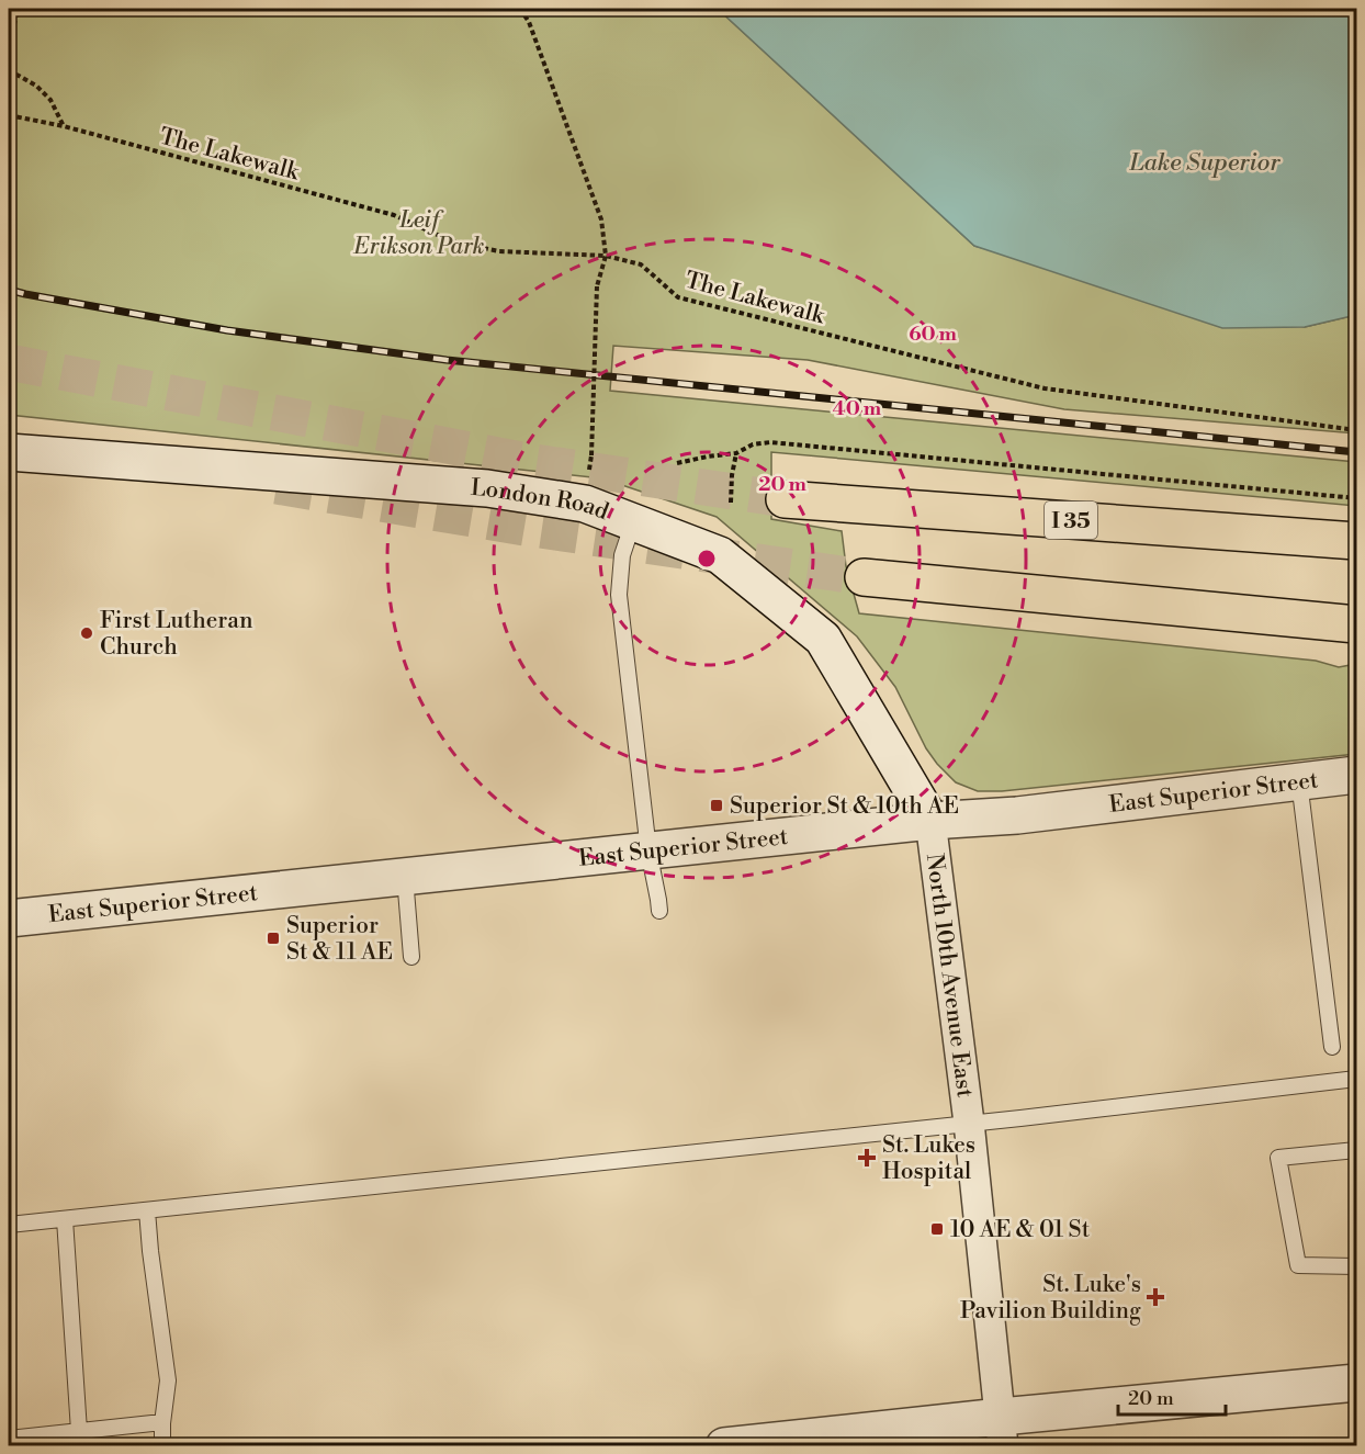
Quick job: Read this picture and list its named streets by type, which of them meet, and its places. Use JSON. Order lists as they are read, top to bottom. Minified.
{"streets":{"highway":["I 35"],"street":["London Road","East Superior Street","North 10th Avenue East"],"path":["The Lakewalk"]},"crossings":[["London Road","East Superior Street"],["London Road","North 10th Avenue East"],["East Superior Street","North 10th Avenue East"]],"water":["Lake Superior"],"parks":["Leif Erikson Park"],"places":{"other":["First Lutheran Church"],"transit":["Superior St & 10th AE","Superior St & 11 AE","10 AE & 01 St"],"health":["St. Lukes Hospital","St. Luke's Pavilion Building"]},"scale_bar":"20 m","rings":["60 m","40 m","20 m"]}
